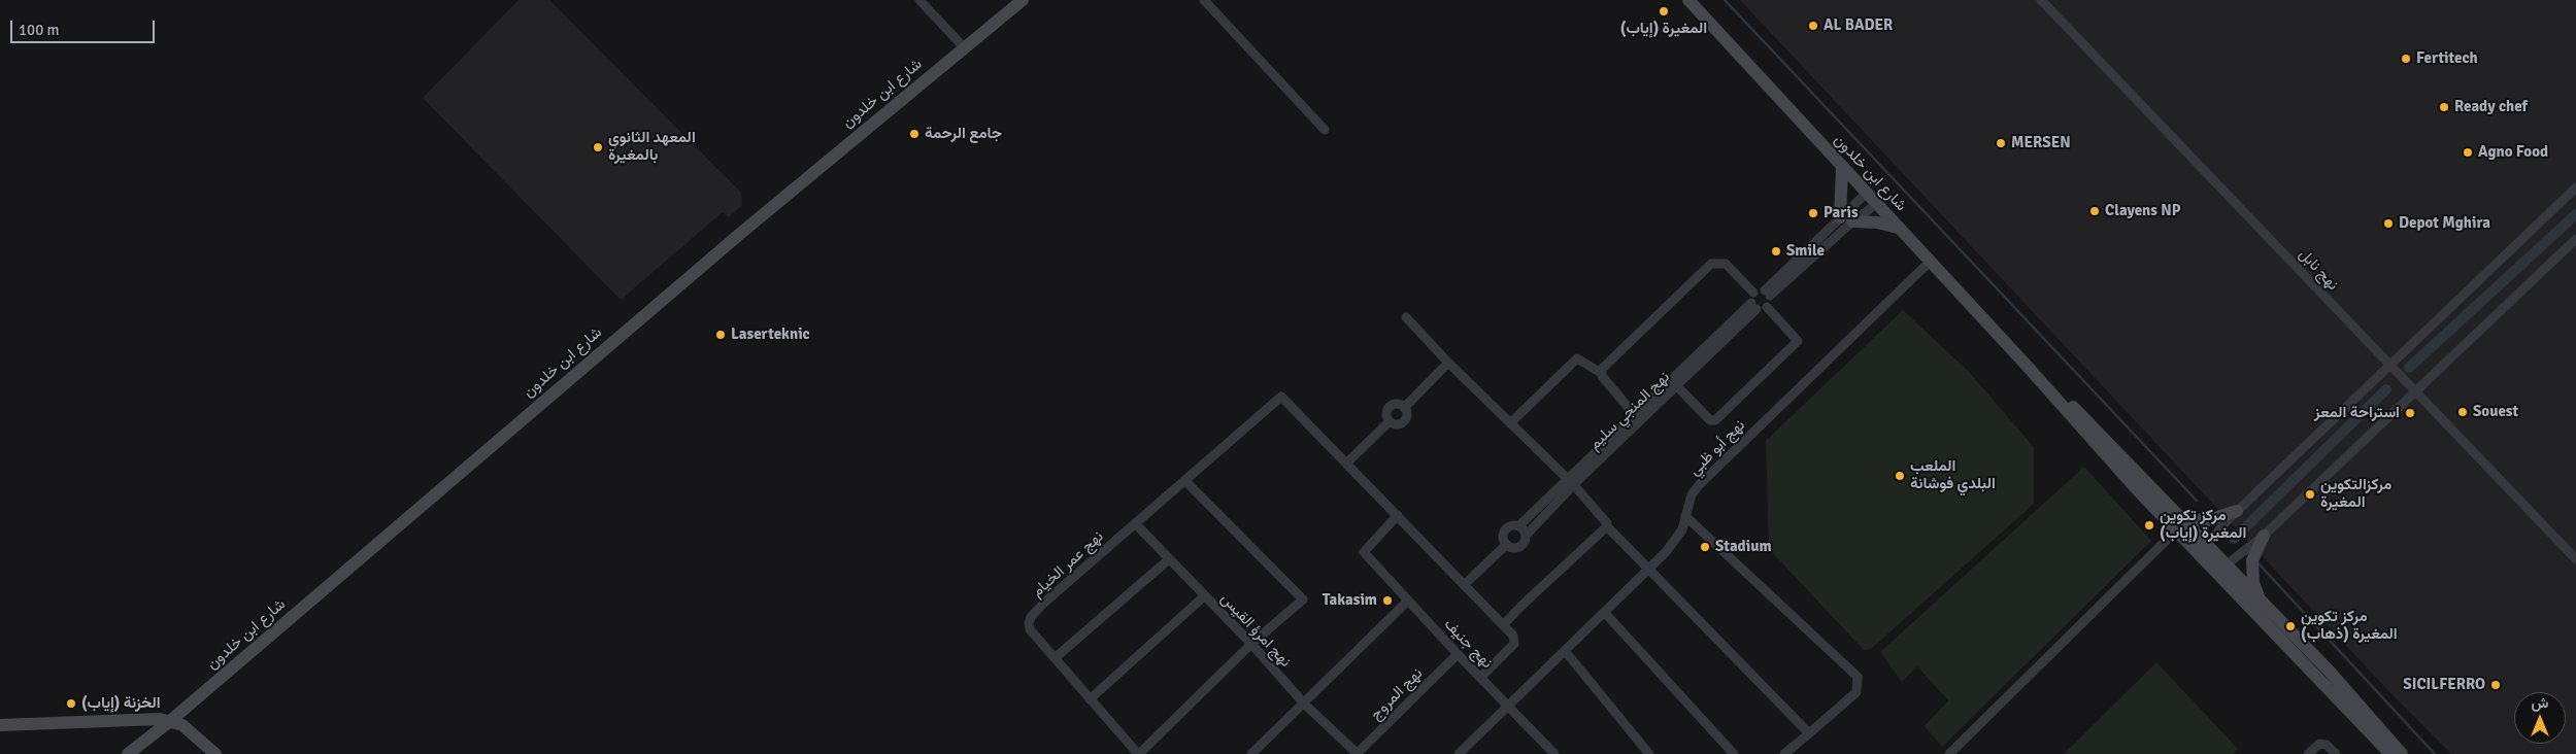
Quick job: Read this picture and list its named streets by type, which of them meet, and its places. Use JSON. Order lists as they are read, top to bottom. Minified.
{"streets":{"street":["شارع ابن خلدون","نهج نابل","نهج المنجي سليم","نهج أبو ظبي","نهج عمر الخيام","نهج امرؤ القيس","نهج جنيف","نهج المروج"]},"crossings":[["شارع ابن خلدون","نهج أبو ظبي"],["نهج أبو ظبي","نهج جنيف"],["نهج عمر الخيام","نهج امرؤ القيس"],["نهج امرؤ القيس","نهج المروج"],["نهج جنيف","نهج المروج"]],"places":["المغيرة (إياب)","AL BADER","Fertitech","Ready chef","جامع الرحمة","MERSEN","المعهد الثانوي بالمغيرة","Agno Food","Clayens NP","Paris","Depot Mghira","Smile","Laserteknic","Souest","استراحة المعز","الملعب البلدي فوشانة","مركزالتكوين المغيرة","مركز تكوين المغيرة (إياب)","Stadium","Takasim","مركز تكوين المغيرة (ذهاب)","SICILFERRO","الخزنة (إياب)"],"scale_bar":"100 m","north":"top"}
